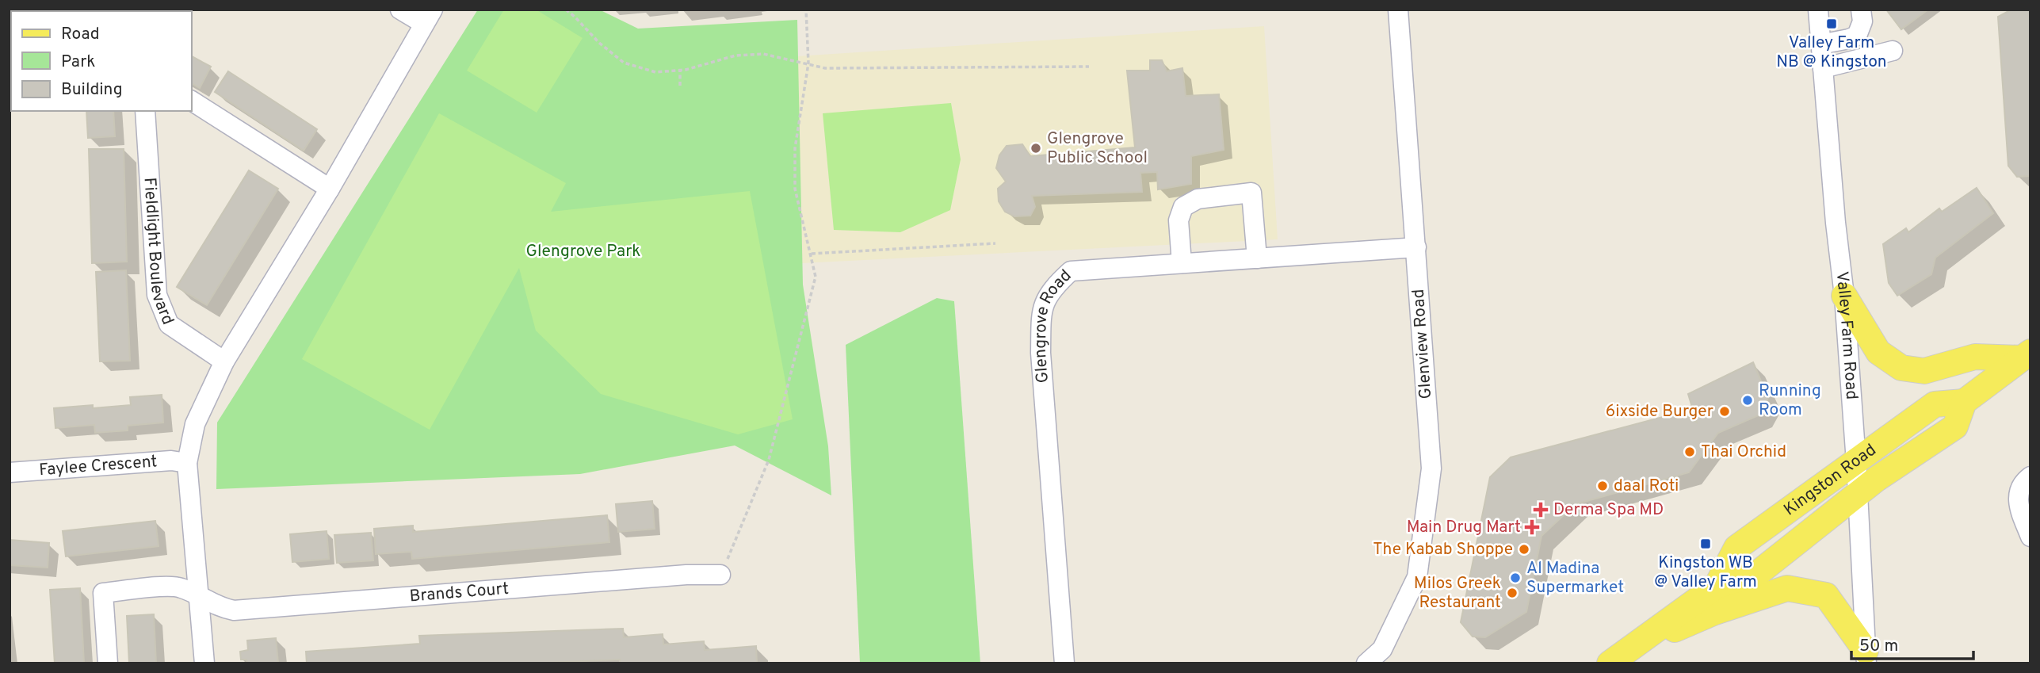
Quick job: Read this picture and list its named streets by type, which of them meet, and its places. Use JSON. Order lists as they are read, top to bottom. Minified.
{"streets":{"main road":["Kingston Road"],"street":["Fieldlight Boulevard","Glengrove Road","Valley Farm Road","Glenview Road","Faylee Crescent","Brands Court"]},"crossings":[["Glengrove Road","Glenview Road"],["Valley Farm Road","Kingston Road"]],"parks":["Glengrove Park"],"places":{"transit":["Valley Farm NB @ Kingston","Kingston WB @ Valley Farm"],"other":["Glengrove Public School","Running Room","6ixside Burger","Thai Orchid","daal Roti","The Kabab Shoppe","Al Madina Supermarket","Milos Greek Restaurant"],"health":["Derma Spa MD","Main Drug Mart"]},"legend":["Road","Park","Building"],"scale_bar":"50 m"}
